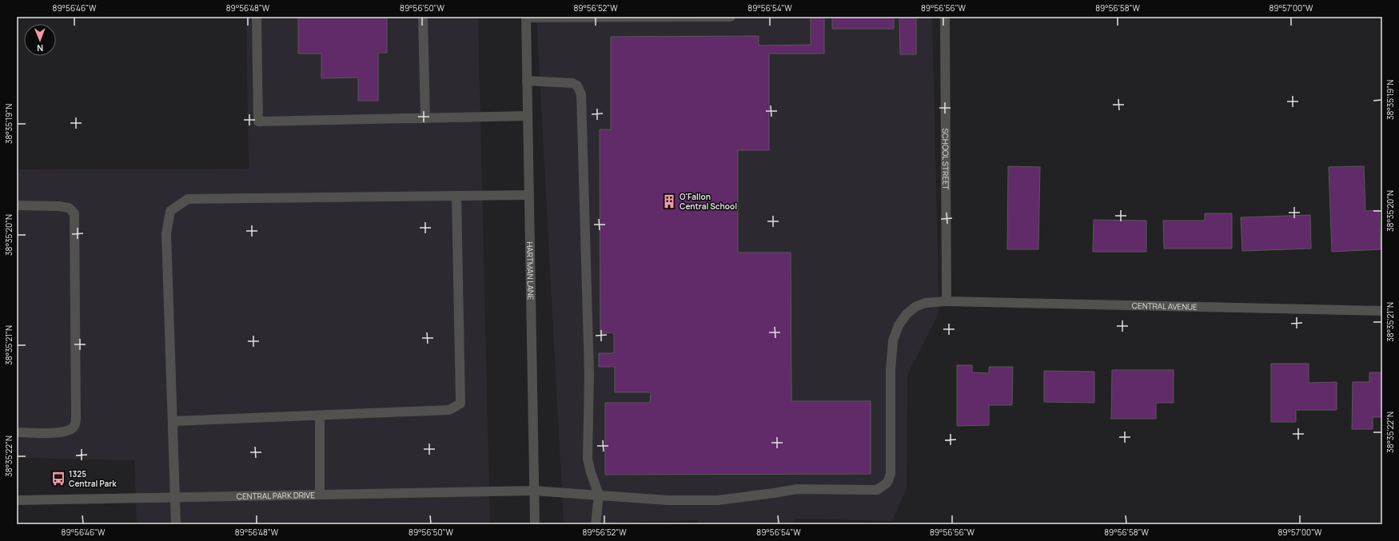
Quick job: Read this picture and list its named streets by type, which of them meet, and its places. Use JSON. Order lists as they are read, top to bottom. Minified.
{"streets":{"street":["SCHOOL STREET","HARTMAN LANE","CENTRAL AVENUE","CENTRAL PARK DRIVE"]},"crossings":[["SCHOOL STREET","CENTRAL AVENUE"],["HARTMAN LANE","CENTRAL PARK DRIVE"],["CENTRAL AVENUE","CENTRAL PARK DRIVE"]],"places":{"building":["O'Fallon Central School"],"bus stop":["1325 Central Park"]},"north":"bottom","coordinates":["89°56'46\"W","89°56'48\"W","89°56'50\"W","89°56'52\"W","89°56'54\"W","89°56'56\"W","89°56'58\"W","89°57'00\"W","38°35'19\"N","38°35'20\"N","38°35'21\"N","38°35'22\"N"]}
